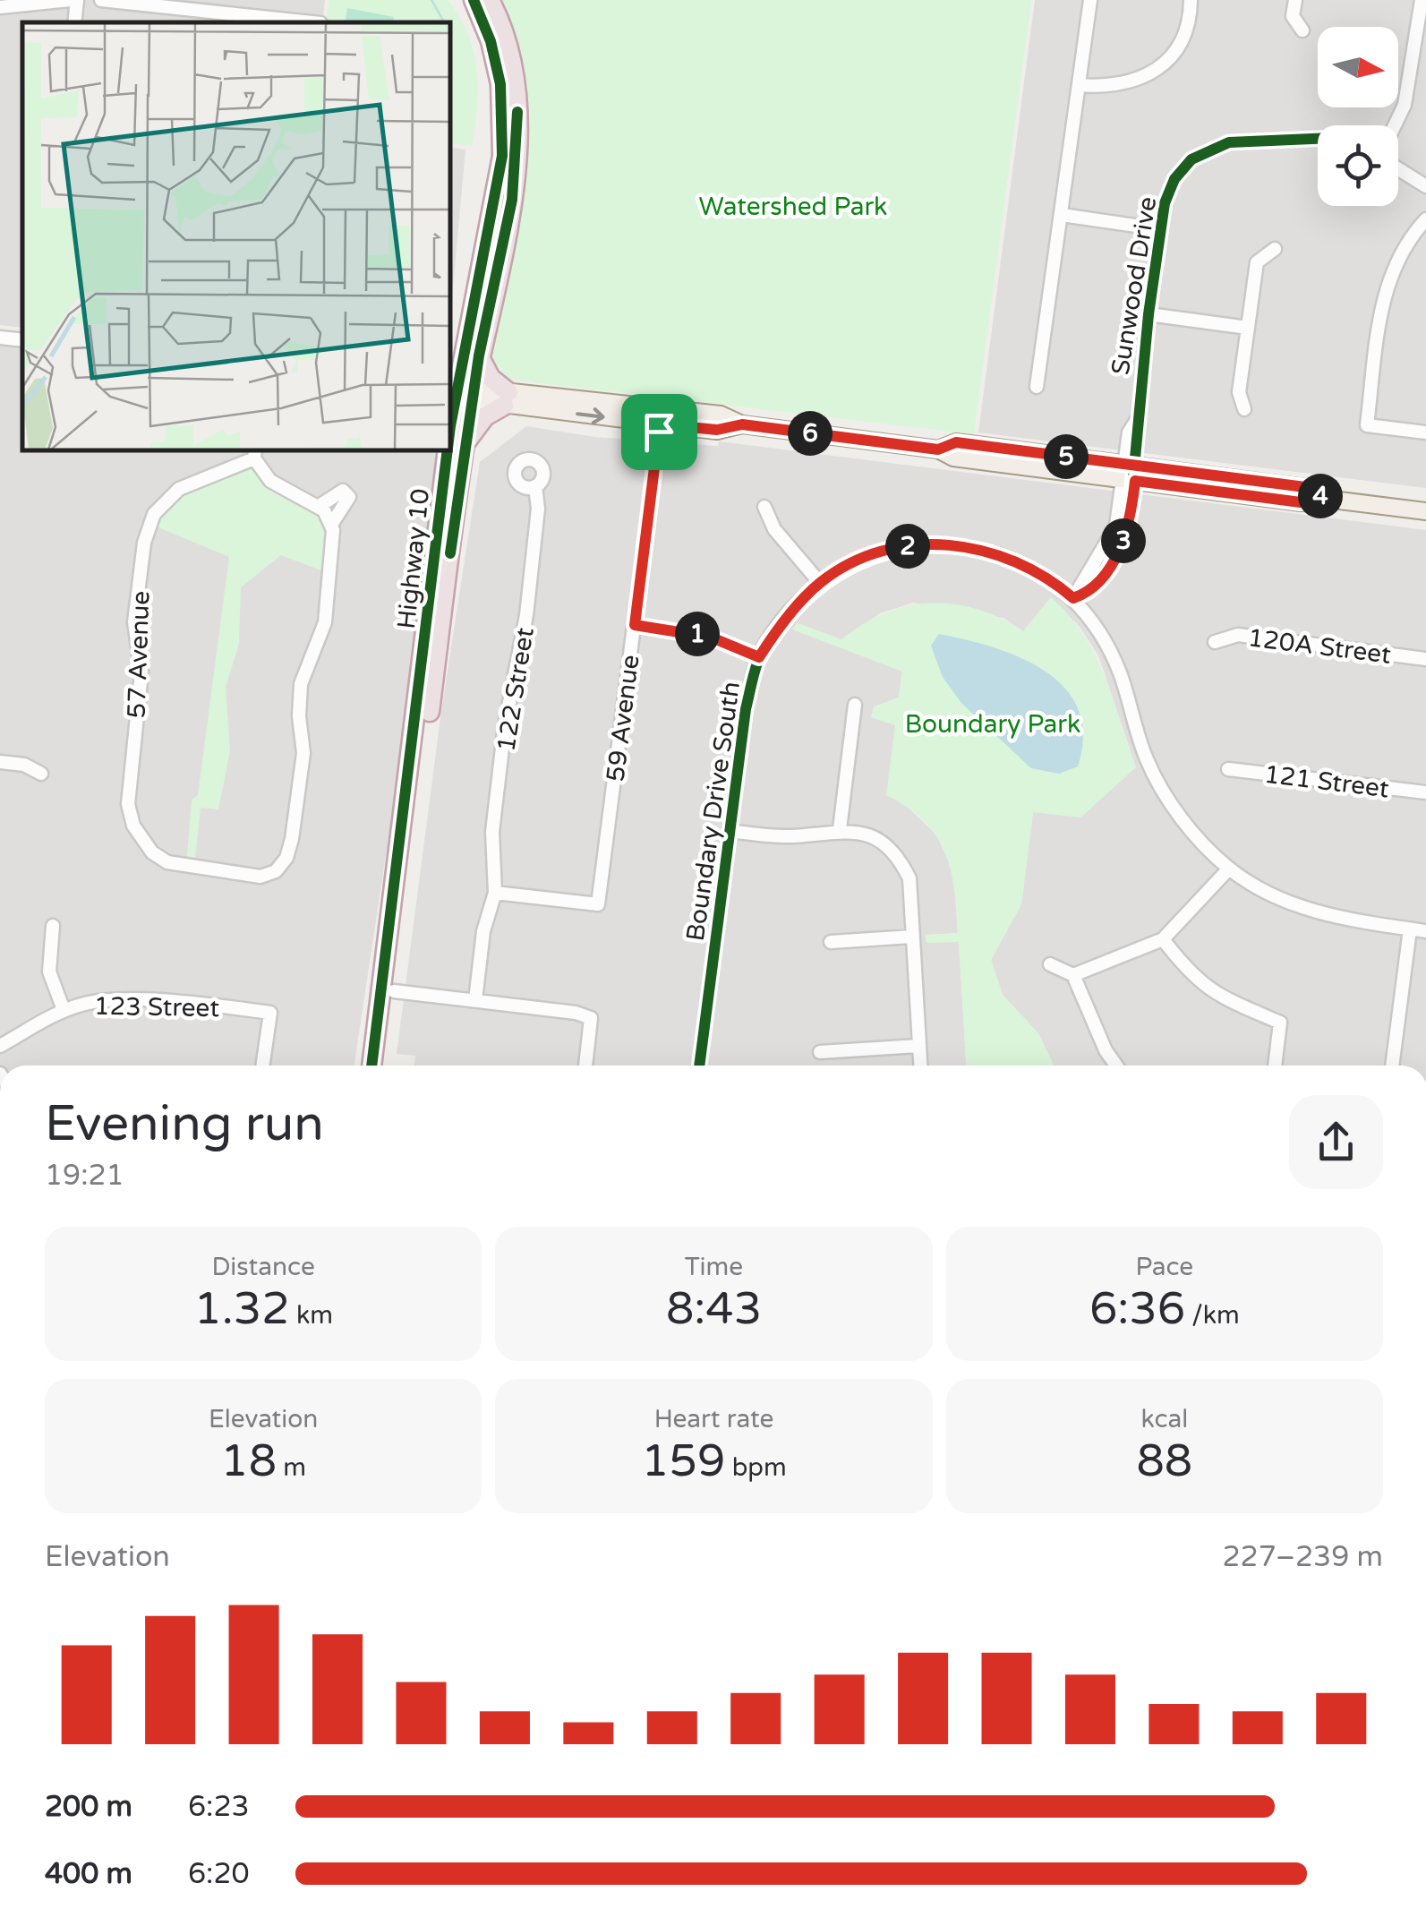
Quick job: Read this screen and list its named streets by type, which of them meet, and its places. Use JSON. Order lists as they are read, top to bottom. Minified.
{"streets":{"highway":["Highway 10"],"street":["Sunwood Drive","120A Street","57 Avenue","122 Street","59 Avenue","121 Street","Boundary Drive South","123 Street"]},"crossings":[["Sunwood Drive","Boundary Drive South"],["122 Street","59 Avenue"]],"parks":["Watershed Park","Boundary Park"],"north":"right","page":{"pins":["6","5","4","3","2","1"],"heading":["Evening run","19:21"],"stats":[["Distance","1.32 km"],["Time","8:43"],["Pace","6:36 /km"],["Elevation","18 m"],["Heart rate","159 bpm"],["kcal","88"]],"chart":["Elevation","227–239 m"],"list":[{"name":"200 m","note":"6:23"},{"name":"400 m","note":"6:20"}]}}
